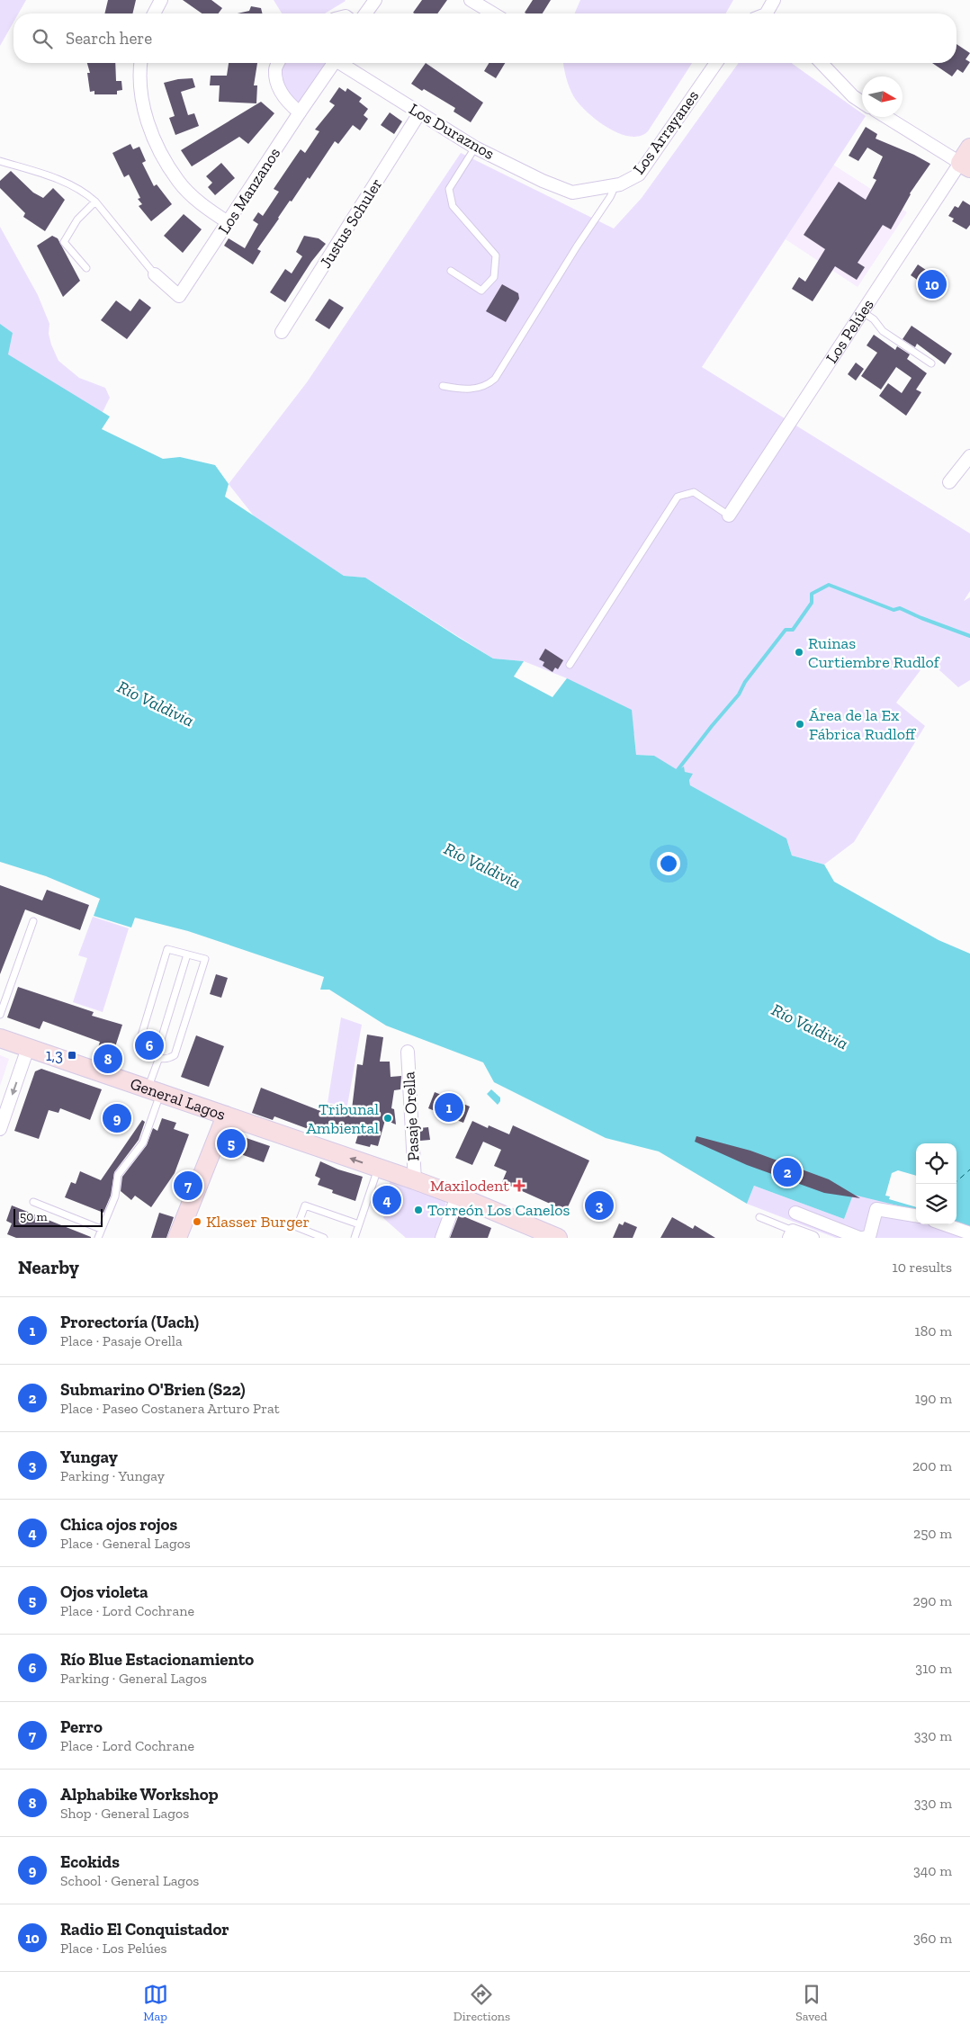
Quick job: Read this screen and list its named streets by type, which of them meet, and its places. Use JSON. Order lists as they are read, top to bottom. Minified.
{"streets":{"main road":["General Lagos"],"street":["Los Duraznos","Los Arrayanes","Los Manzanos","Justus Schuler","Los Pelúes","Pasaje Orella"]},"crossings":[["Los Duraznos","Los Arrayanes"],["Los Duraznos","Justus Schuler"],["General Lagos","Pasaje Orella"]],"water":["Río Valdivia"],"places":{"other":["Ruinas Curtiembre Rudlof","Área de la Ex Fábrica Rudloff","Tribunal Ambiental","Torreón Los Canelos","Klasser Burger"],"transit":["1,3"],"health":["Maxilodent"]},"scale_bar":"50 m","north":"right","page":{"search":"Search here","pins":["10","6","8","1","9","5","2","7","4","3"],"scale":"50 m","heading":["Nearby","10 results"],"list":[{"mark":"1","name":"Prorectoría (Uach)","note":"Place · Pasaje Orella","value":"180 m"},{"mark":"2","name":"Submarino O'Brien (S22)","note":"Place · Paseo Costanera Arturo Prat","value":"190 m"},{"mark":"3","name":"Yungay","note":"Parking · Yungay","value":"200 m"},{"mark":"4","name":"Chica ojos rojos","note":"Place · General Lagos","value":"250 m"},{"mark":"5","name":"Ojos violeta","note":"Place · Lord Cochrane","value":"290 m"},{"mark":"6","name":"Río Blue Estacionamiento","note":"Parking · General Lagos","value":"310 m"},{"mark":"7","name":"Perro","note":"Place · Lord Cochrane","value":"330 m"},{"mark":"8","name":"Alphabike Workshop","note":"Shop · General Lagos","value":"330 m"},{"mark":"9","name":"Ecokids","note":"School · General Lagos","value":"340 m"},{"mark":"10","name":"Radio El Conquistador","note":"Place · Los Pelúes","value":"360 m"}],"nav":["Map","Directions","Saved"]}}
